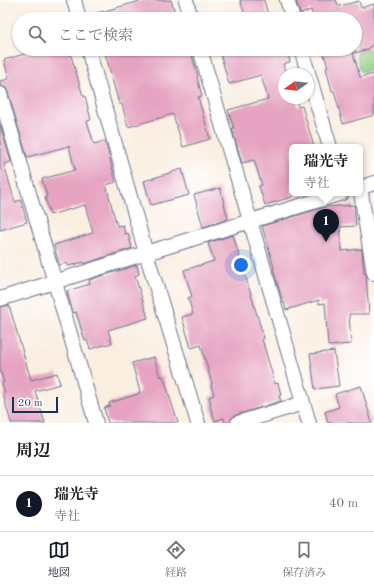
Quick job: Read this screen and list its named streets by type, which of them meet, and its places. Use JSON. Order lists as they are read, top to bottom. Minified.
{"scale_bar":"20 m","north":"left","page":{"search":"ここで検索","popup":["瑞光寺","寺社"],"pins":"1","scale":"20 m","heading":"周辺","list":[{"mark":"1","name":"瑞光寺","note":"寺社","value":"40 m"}],"nav":["地図","経路","保存済み"]}}
